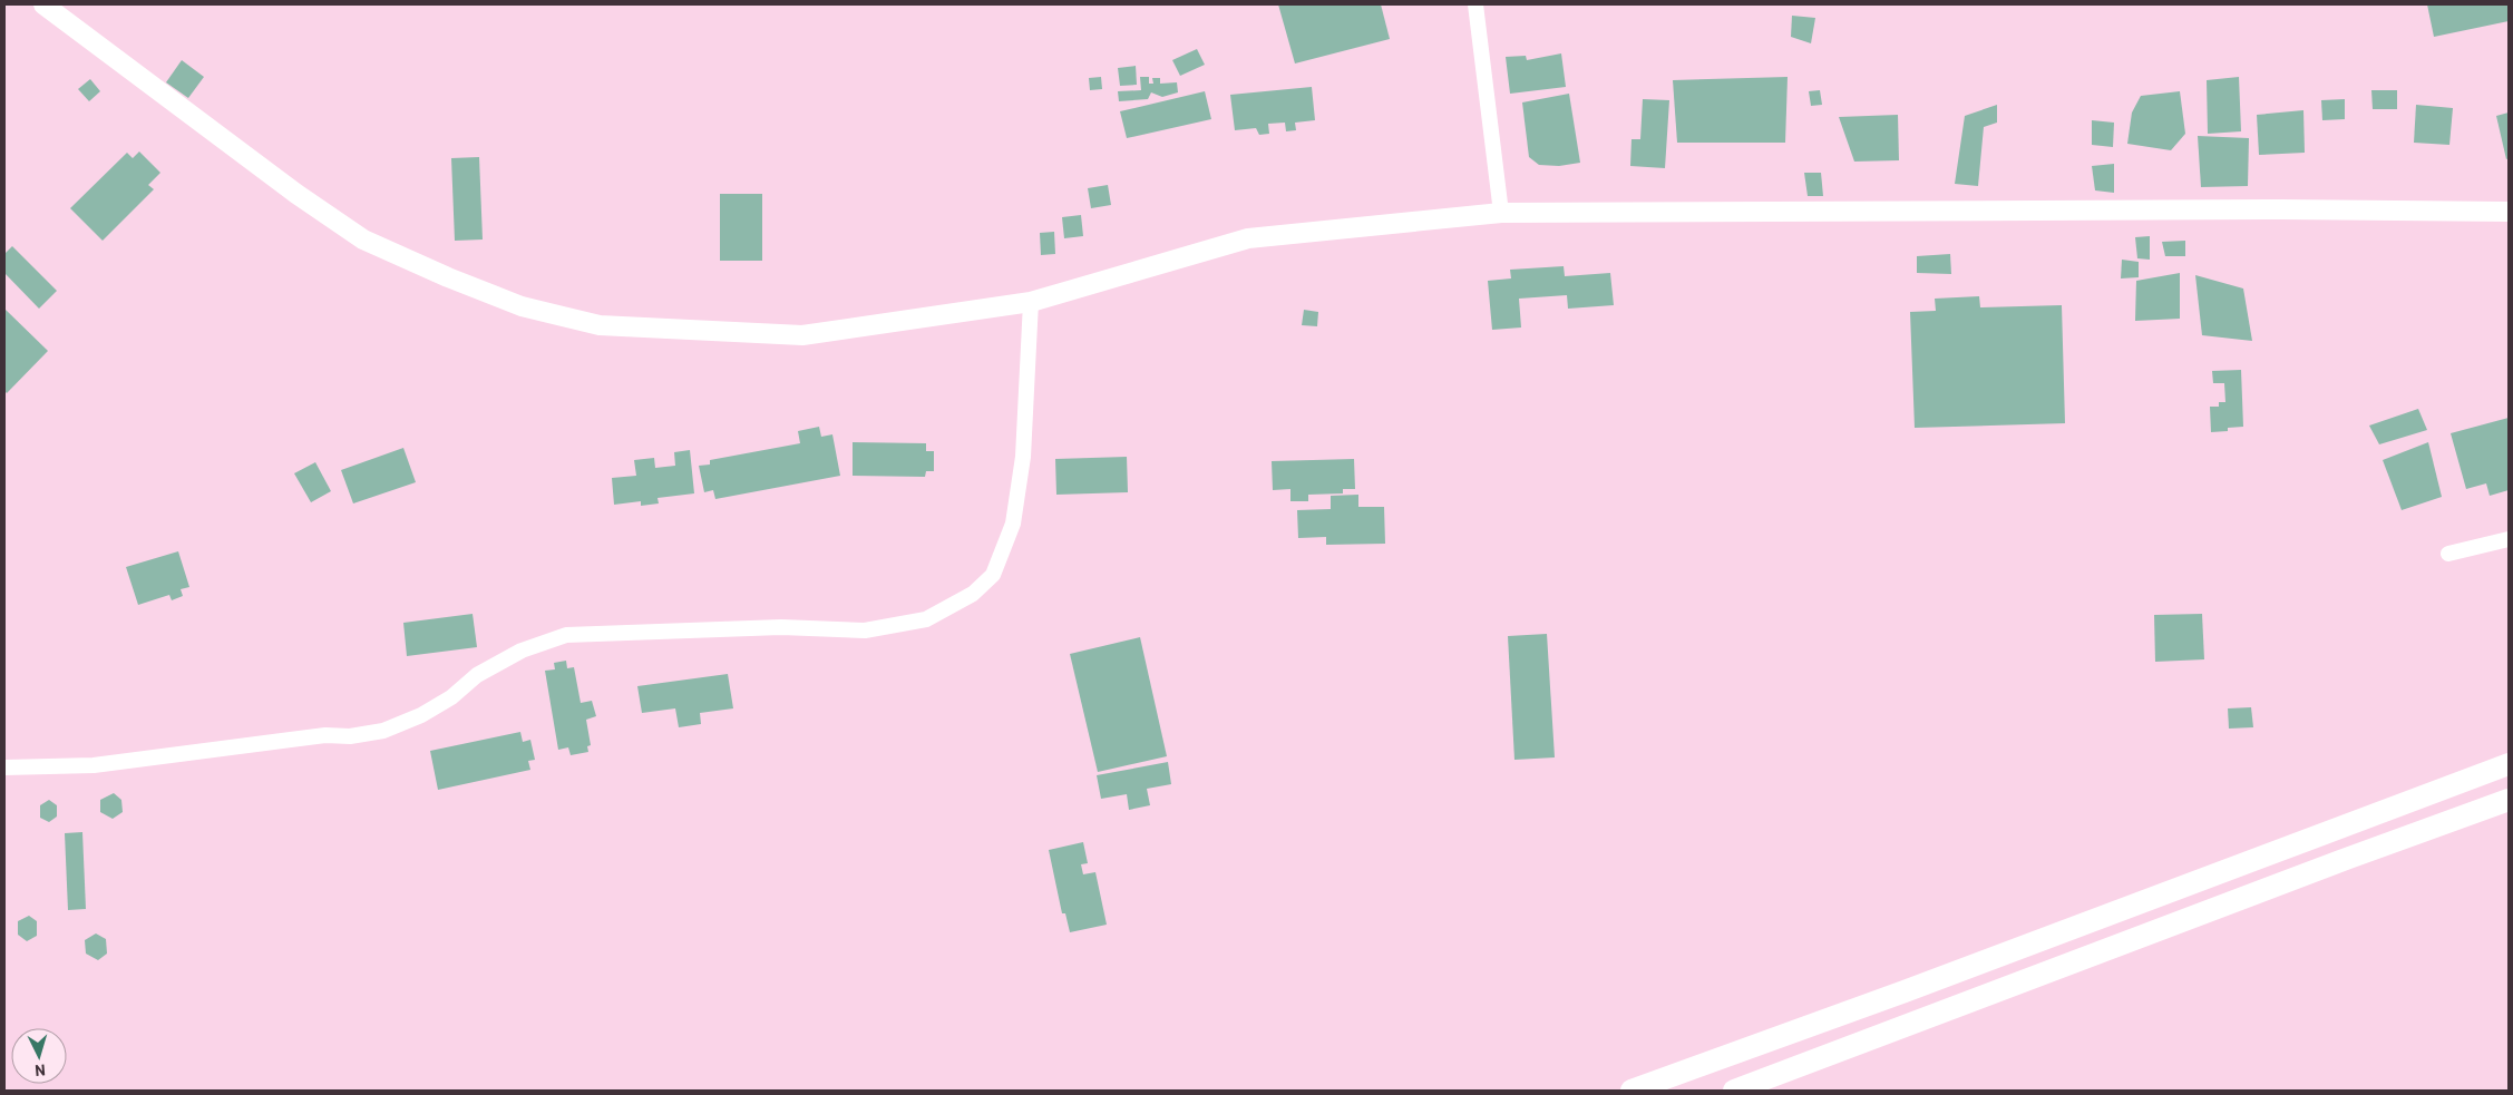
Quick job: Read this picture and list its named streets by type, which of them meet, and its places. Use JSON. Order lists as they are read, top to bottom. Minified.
{"north":"bottom"}
